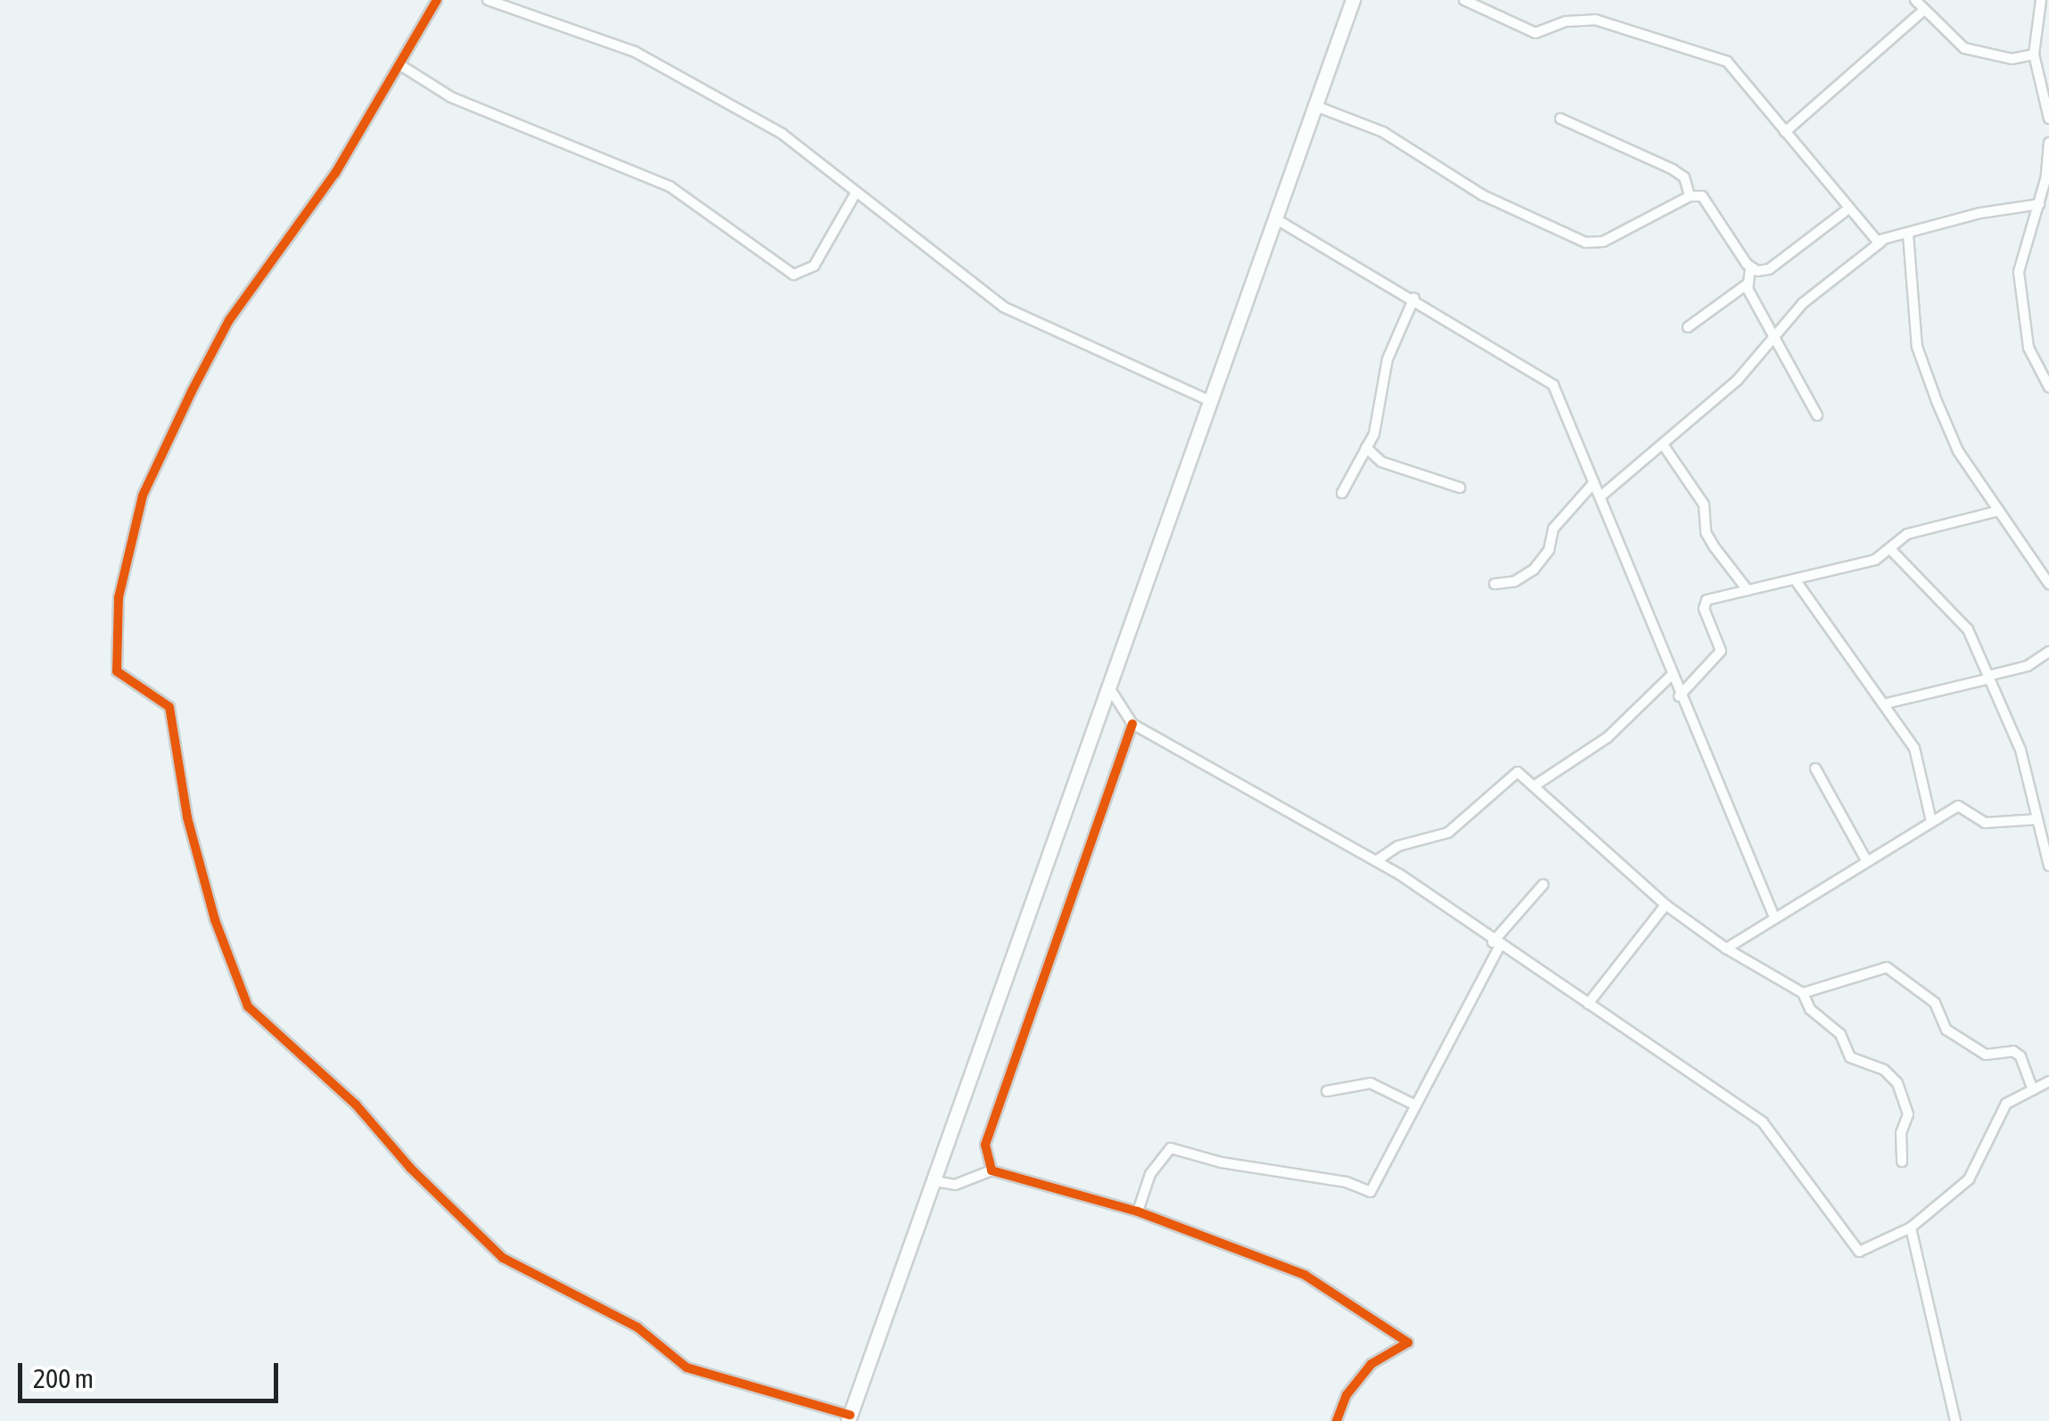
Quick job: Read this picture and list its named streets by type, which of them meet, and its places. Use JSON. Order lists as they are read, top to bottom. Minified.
{"scale_bar":"200 m"}
